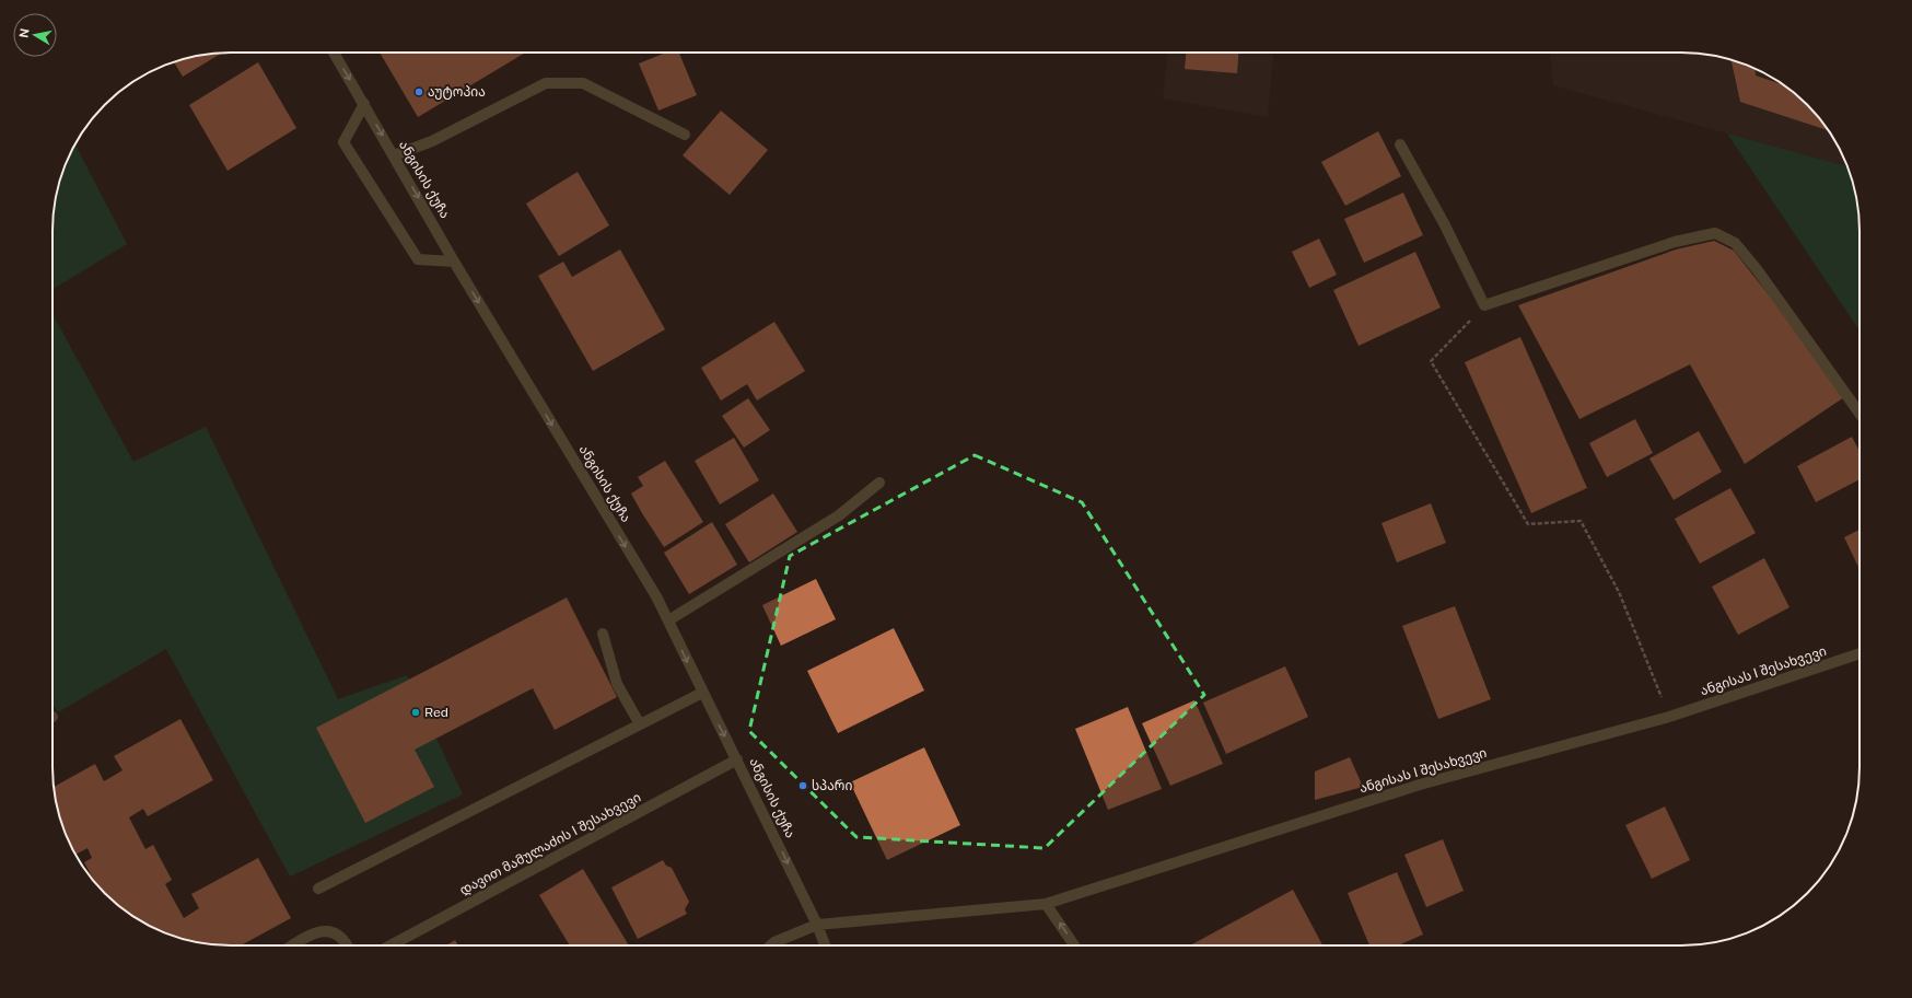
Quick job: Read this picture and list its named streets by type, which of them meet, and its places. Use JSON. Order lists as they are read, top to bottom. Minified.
{"streets":{"street":["ანგისის ქუჩა","ანგისას I შესახვევი","დავით მამულაძის I შესახვევი"]},"crossings":[["ანგისის ქუჩა","ანგისას I შესახვევი"],["ანგისის ქუჩა","დავით მამულაძის I შესახვევი"]],"one_way":["ანგისის ქუჩა"],"places":["აუტოპია","Red","სპარი"],"north":"left"}
